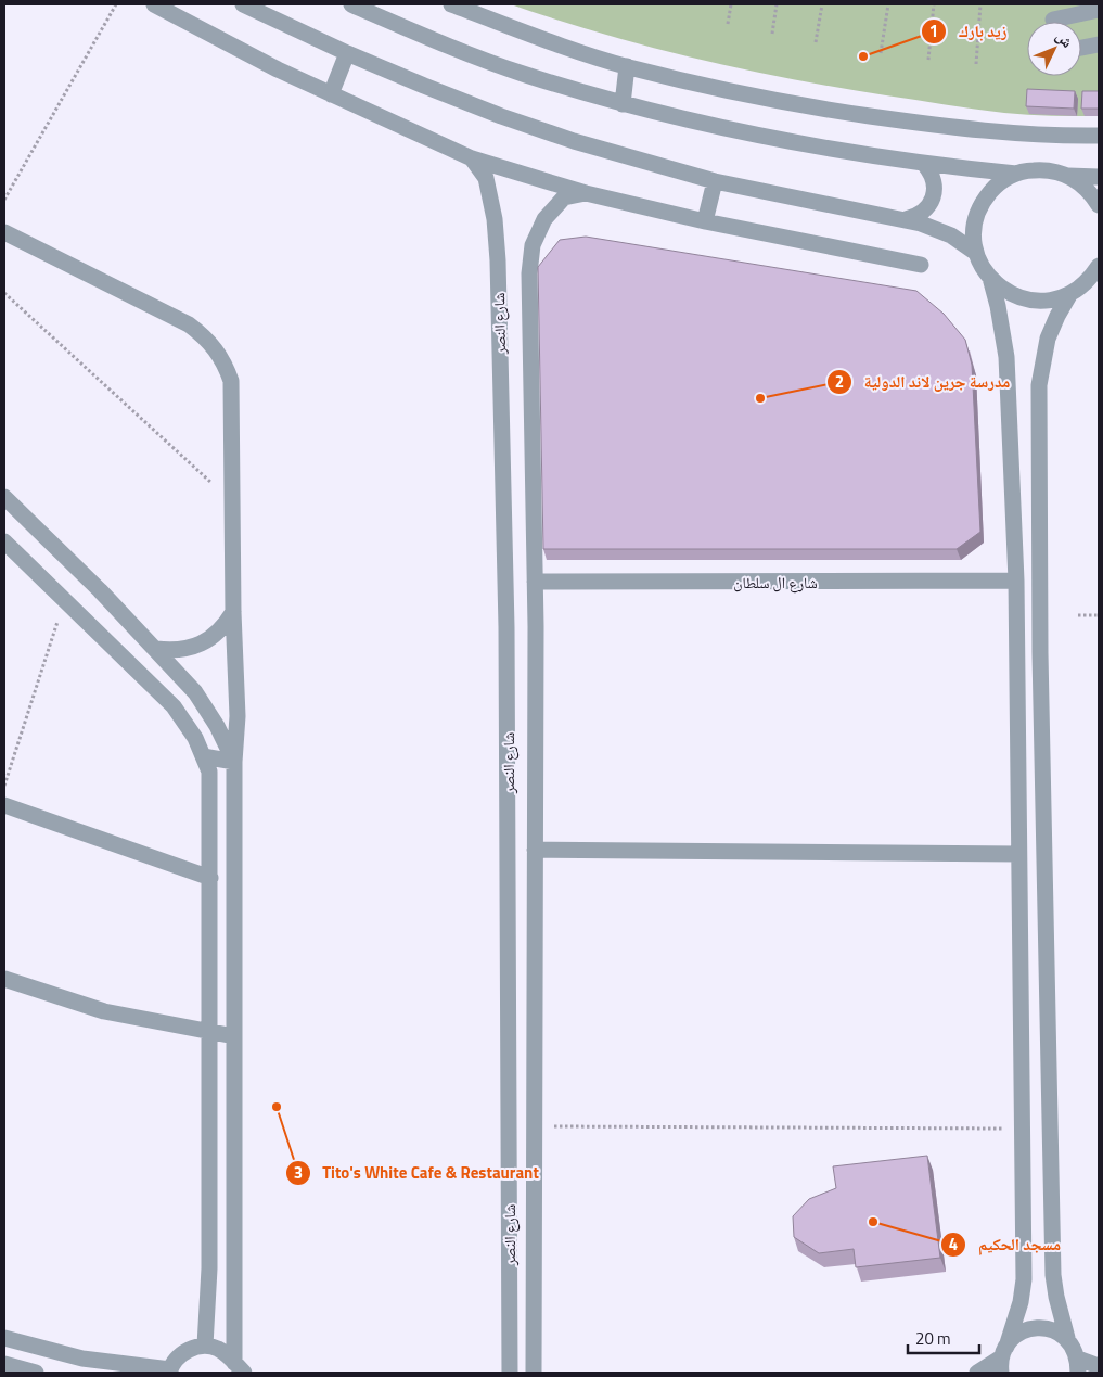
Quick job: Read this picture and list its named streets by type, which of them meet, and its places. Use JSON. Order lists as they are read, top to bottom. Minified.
{"streets":{"street":["شارع النصر","شارع ال سلطان"]},"crossings":[["شارع النصر","شارع ال سلطان"]],"places":["زيد بارك","مدرسة جرين لاند الدولية","Tito's White Cafe & Restaurant","مسجد الحكيم"],"scale_bar":"20 m","north":"top right"}
